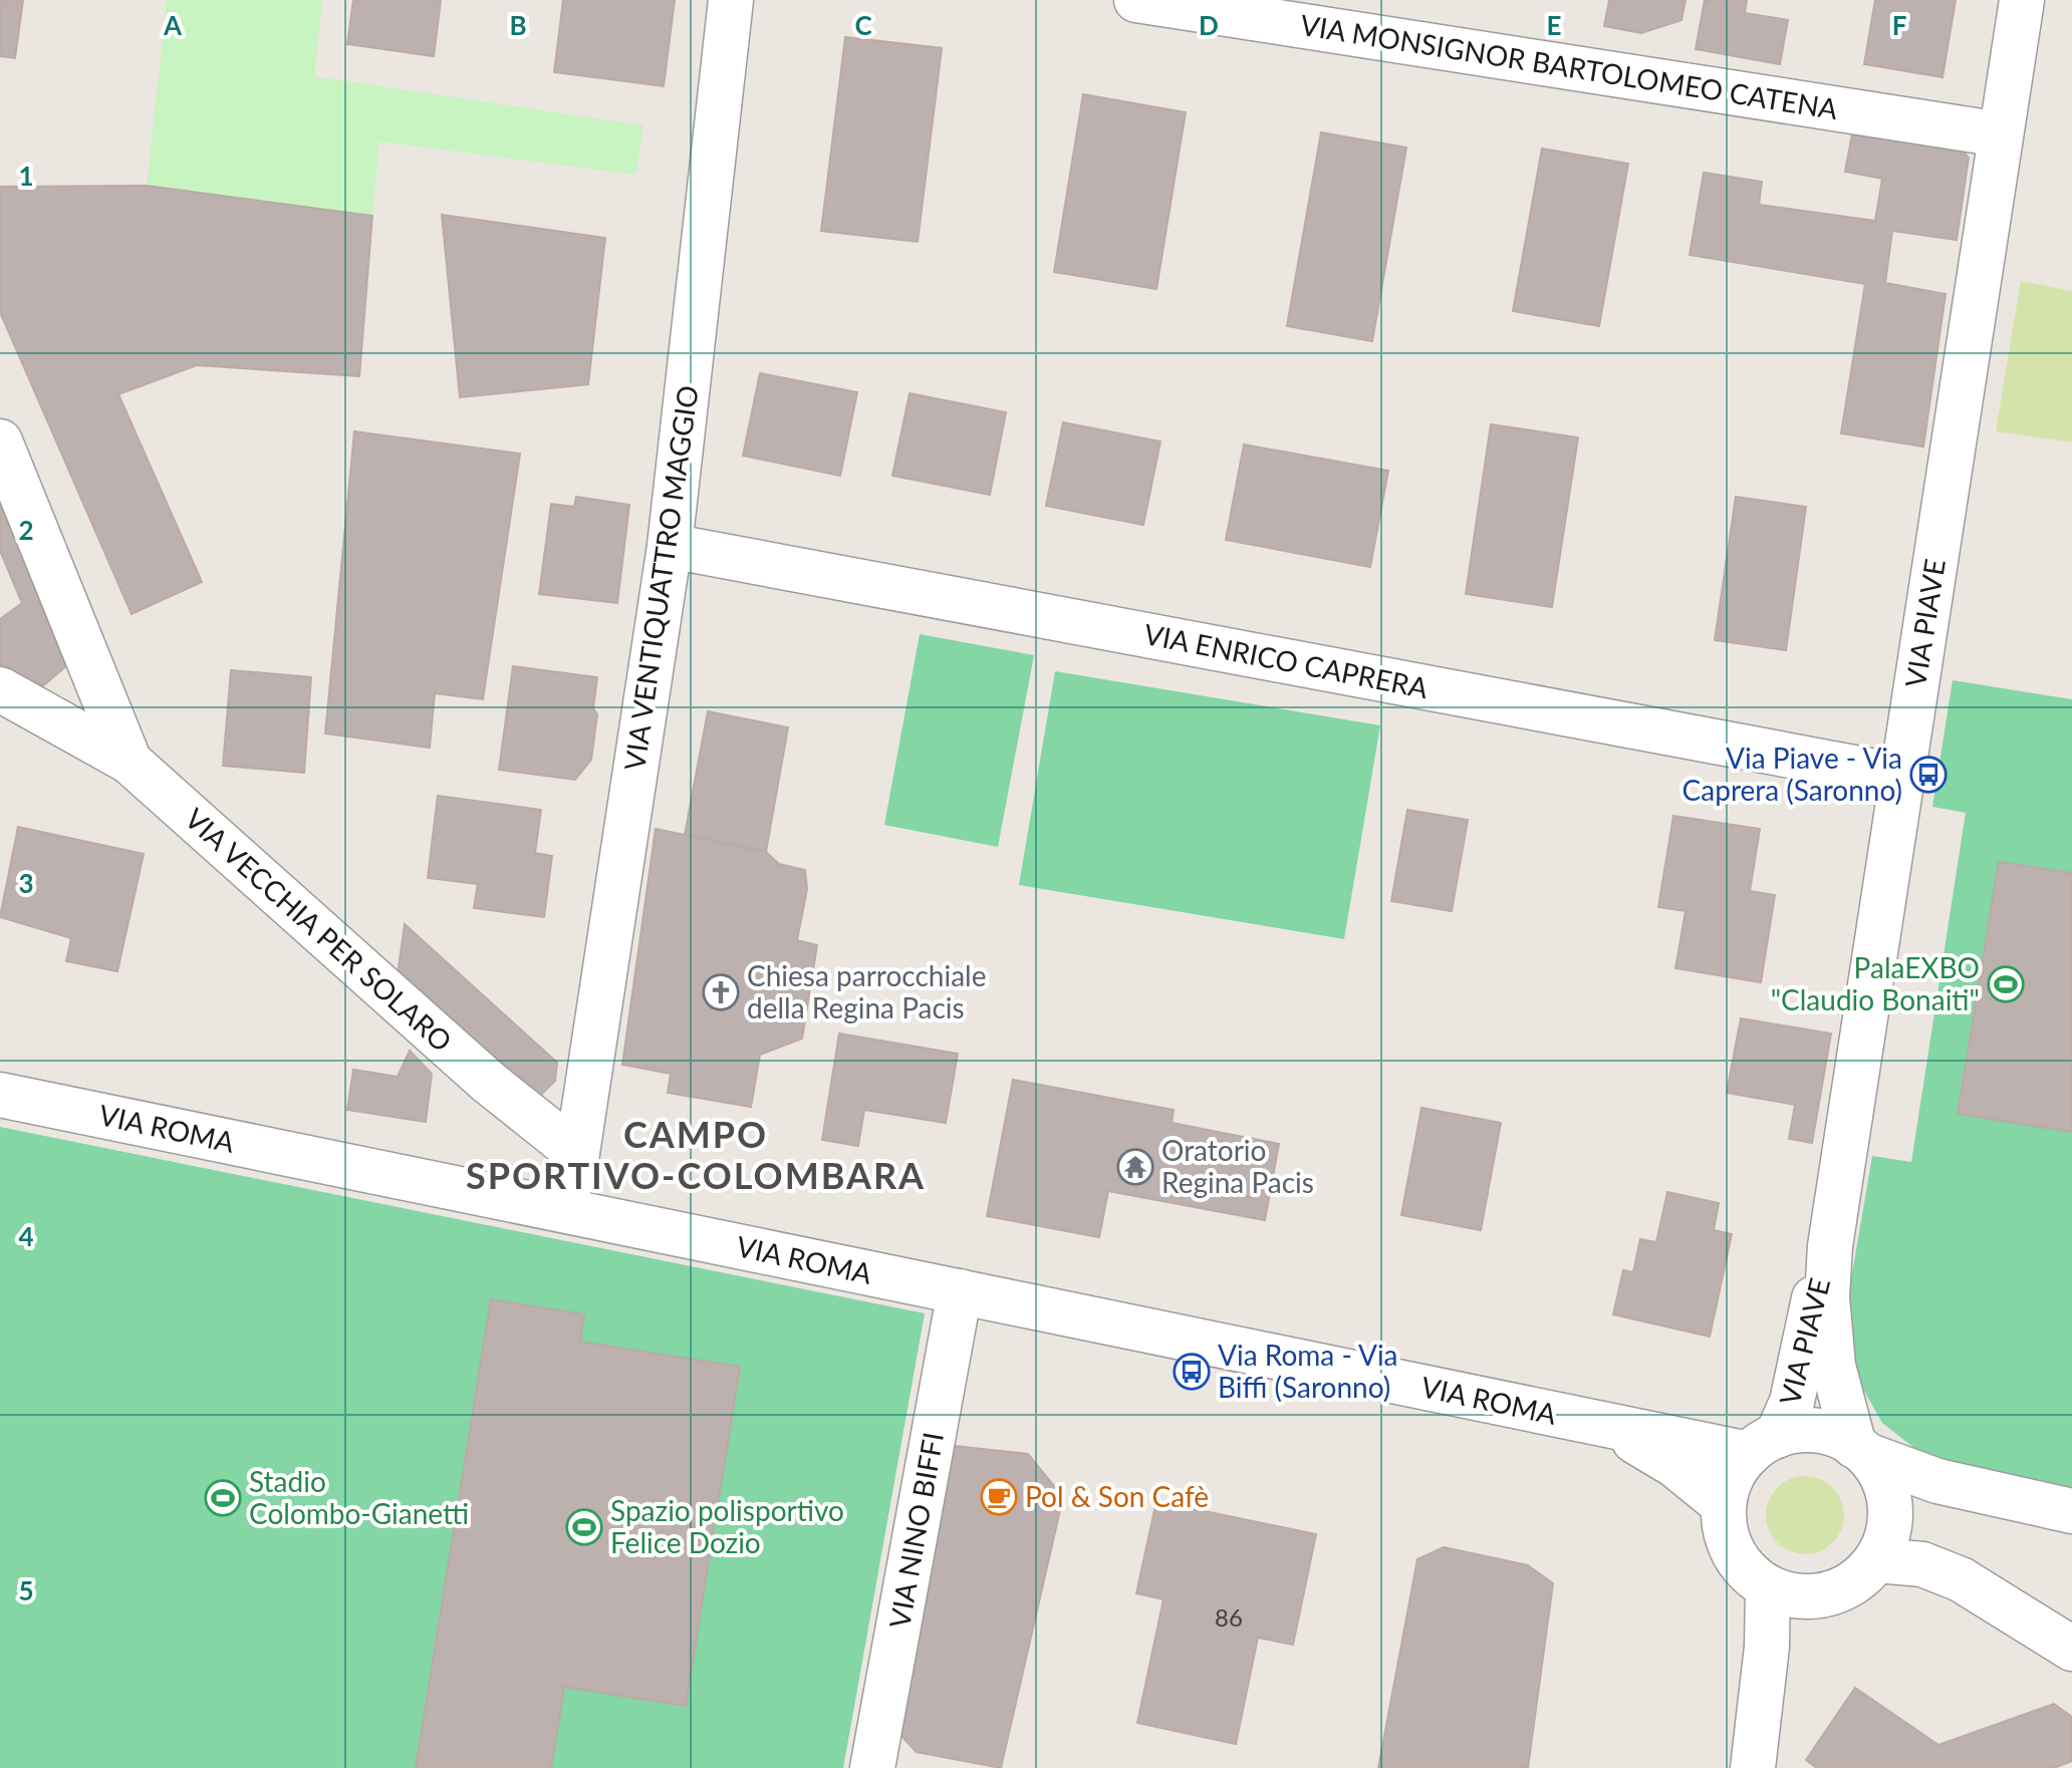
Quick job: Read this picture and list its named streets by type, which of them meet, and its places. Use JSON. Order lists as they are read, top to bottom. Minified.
{"streets":{"street":["VIA MONSIGNOR BARTOLOMEO CATENA","VIA VENTIQUATTRO MAGGIO","VIA PIAVE","VIA ENRICO CAPRERA","VIA VECCHIA PER SOLARO","VIA ROMA","VIA NINO BIFFI"]},"crossings":[["VIA MONSIGNOR BARTOLOMEO CATENA","VIA PIAVE"],["VIA VENTIQUATTRO MAGGIO","VIA ENRICO CAPRERA"],["VIA VENTIQUATTRO MAGGIO","VIA VECCHIA PER SOLARO"],["VIA PIAVE","VIA ENRICO CAPRERA"],["VIA PIAVE","VIA ROMA"],["VIA ROMA","VIA NINO BIFFI"]],"districts":["CAMPO SPORTIVO-COLOMBARA"],"places":{"bus stop":["Via Piave - Via Caprera (Saronno)","Via Roma - Via Biffi (Saronno)"],"sports":["PalaEXBO \"Claudio Bonaiti\"","Stadio Colombo-Gianetti","Spazio polisportivo Felice Dozio"],"church":["Chiesa parrocchiale della Regina Pacis"],"temple":["Oratorio Regina Pacis"],"cafe":["Pol & Son Cafè"]},"house_numbers":["86"],"grid":{"columns":["A","B","C","D","E","F"],"rows":["1","2","3","4","5"]}}
